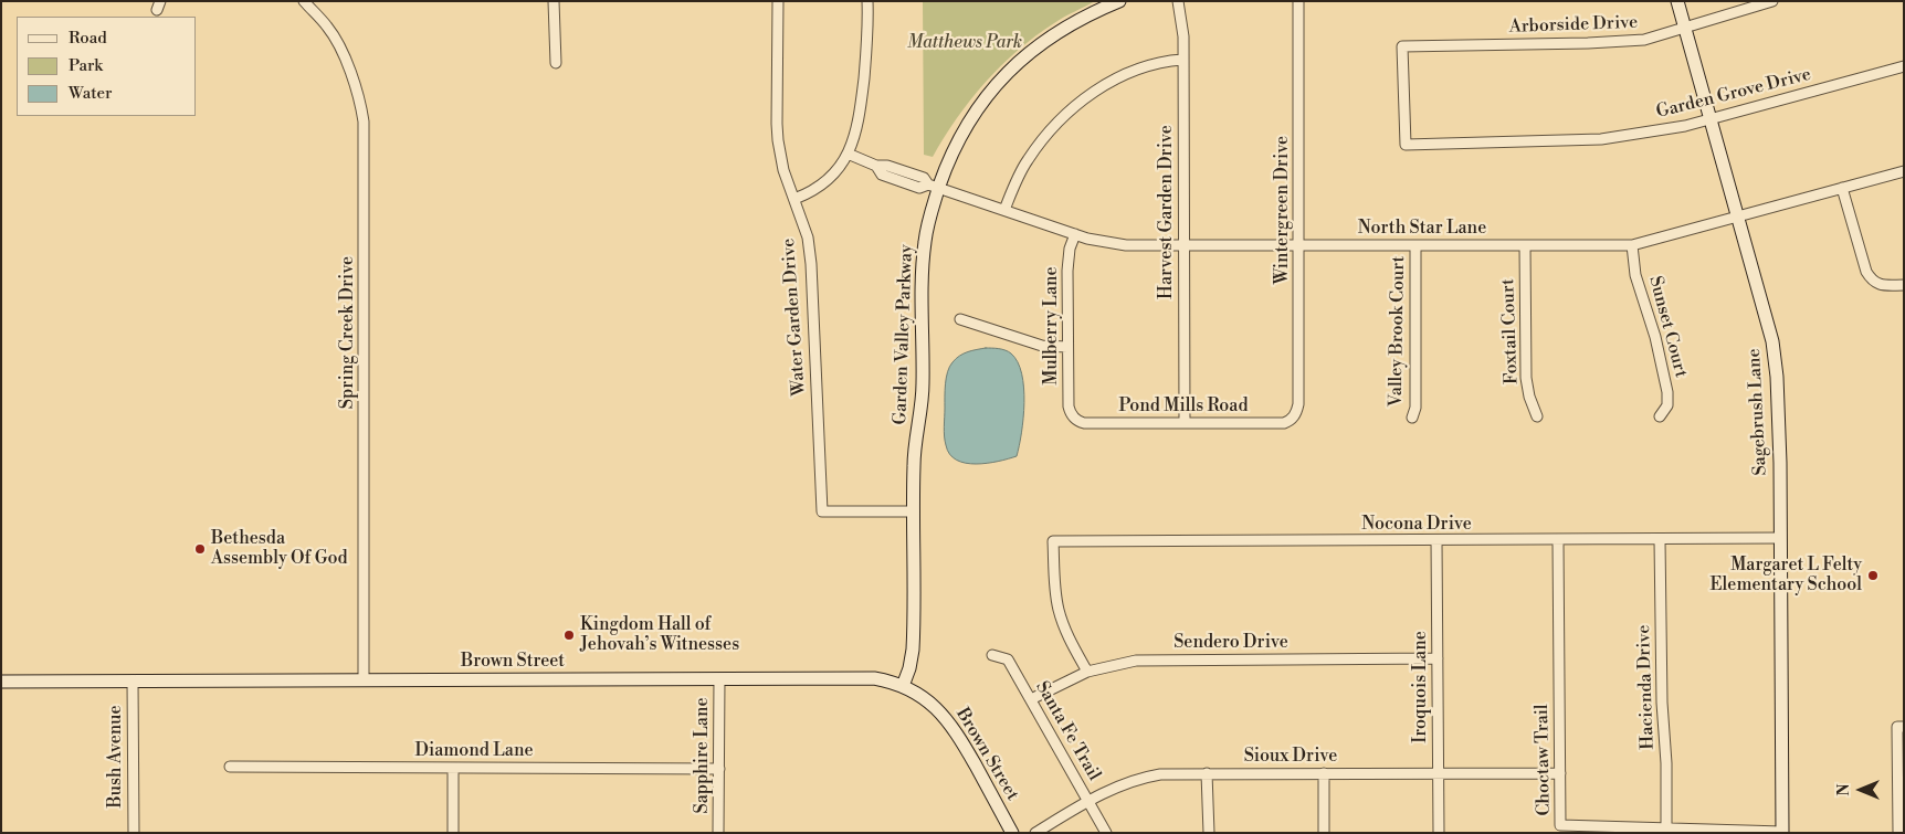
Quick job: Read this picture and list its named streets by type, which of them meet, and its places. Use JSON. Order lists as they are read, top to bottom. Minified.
{"streets":{"street":["Arborside Drive","Garden Grove Drive","Wintergreen Drive","Harvest Garden Drive","North Star Lane","Water Garden Drive","Mulberry Lane","Sunset Court","Valley Brook Court","Foxtail Court","Spring Creek Drive","Garden Valley Parkway","Pond Mills Road","Sagebrush Lane","Nocona Drive","Sendero Drive","Brown Street","Iroquois Lane","Hacienda Drive","Santa Fe Trail","Diamond Lane","Sapphire Lane","Bush Avenue","Sioux Drive","Choctaw Trail"]},"crossings":[["Arborside Drive","Garden Grove Drive"],["Arborside Drive","Sagebrush Lane"],["Garden Grove Drive","Sagebrush Lane"],["Wintergreen Drive","North Star Lane"],["Wintergreen Drive","Pond Mills Road"],["Harvest Garden Drive","North Star Lane"],["Harvest Garden Drive","Pond Mills Road"],["North Star Lane","Mulberry Lane"],["North Star Lane","Sunset Court"],["North Star Lane","Valley Brook Court"],["North Star Lane","Foxtail Court"],["North Star Lane","Garden Valley Parkway"],["North Star Lane","Sagebrush Lane"],["Water Garden Drive","Garden Valley Parkway"],["Mulberry Lane","Pond Mills Road"],["Spring Creek Drive","Brown Street"],["Garden Valley Parkway","Brown Street"],["Sagebrush Lane","Nocona Drive"],["Sagebrush Lane","Choctaw Trail"],["Nocona Drive","Sendero Drive"],["Nocona Drive","Iroquois Lane"],["Nocona Drive","Hacienda Drive"],["Nocona Drive","Choctaw Trail"],["Sendero Drive","Iroquois Lane"],["Sendero Drive","Santa Fe Trail"],["Brown Street","Sapphire Lane"],["Brown Street","Bush Avenue"],["Iroquois Lane","Sioux Drive"],["Hacienda Drive","Choctaw Trail"],["Santa Fe Trail","Sioux Drive"],["Diamond Lane","Sapphire Lane"],["Sioux Drive","Choctaw Trail"]],"parks":["Matthews Park"],"places":["Bethesda Assembly Of God","Margaret L Felty Elementary School","Kingdom Hall of Jehovah’s Witnesses"],"legend":["Road","Park","Water"],"north":"left"}
